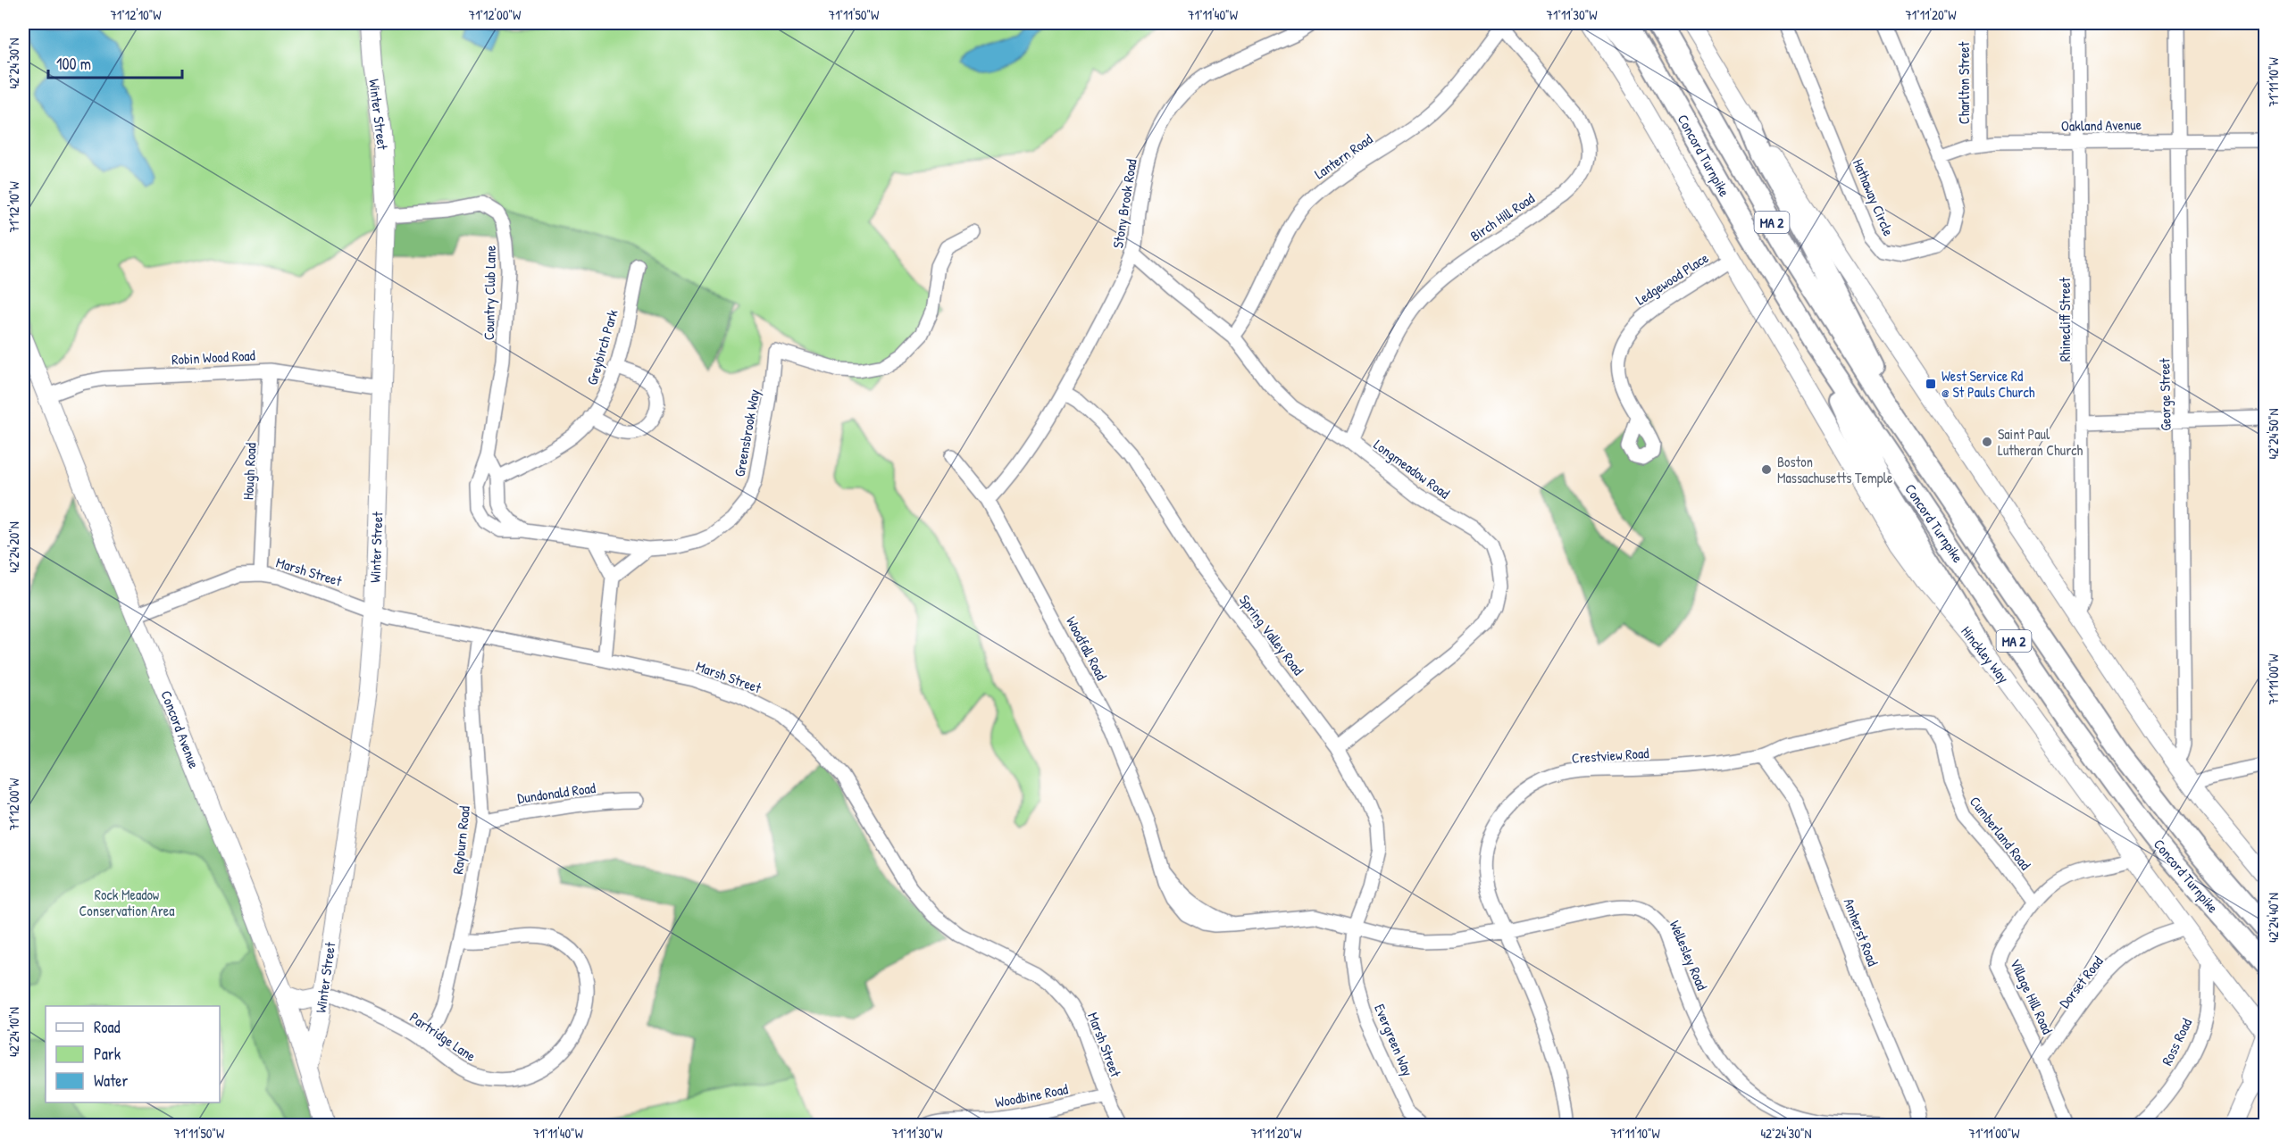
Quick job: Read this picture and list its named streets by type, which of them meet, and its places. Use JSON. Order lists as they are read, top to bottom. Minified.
{"streets":{"highway":["Concord Turnpike","MA 2"],"main road":["Winter Street","Hinckley Way","Concord Avenue"],"street":["Charlton Street","Oakland Avenue","Lantern Road","Hathaway Circle","Stony Brook Road","Birch Hill Road","Ledgewood Place","Country Club Lane","Rhinecliff Street","Greybirch Park","Robin Wood Road","George Street","Greensbrook Way","Longmeadow Road","Hough Road","Marsh Street","Spring Valley Road","Woodfall Road","Crestview Road","Dundonald Road","Cumberland Road","Rayburn Road","Amherst Road","Wellesley Road","Dorset Road","Village Hill Road","Partridge Lane","Evergreen Way","Ross Road","Woodbine Road"]},"crossings":[["Charlton Street","Oakland Avenue"],["Winter Street","Country Club Lane"],["Winter Street","Robin Wood Road"],["Winter Street","Marsh Street"],["Winter Street","Concord Avenue"],["Winter Street","Partridge Lane"],["Oakland Avenue","Hathaway Circle"],["Oakland Avenue","Rhinecliff Street"],["Oakland Avenue","George Street"],["Concord Turnpike","Ledgewood Place"],["Concord Turnpike","Hinckley Way"],["Lantern Road","Birch Hill Road"],["Lantern Road","Longmeadow Road"],["Stony Brook Road","Longmeadow Road"],["Stony Brook Road","Spring Valley Road"],["Stony Brook Road","Woodfall Road"],["Birch Hill Road","Longmeadow Road"],["Ledgewood Place","Hinckley Way"],["Country Club Lane","Greensbrook Way"],["Robin Wood Road","Hough Road"],["Robin Wood Road","Concord Avenue"],["Longmeadow Road","Spring Valley Road"],["Hough Road","Marsh Street"],["Marsh Street","Concord Avenue"],["Marsh Street","Rayburn Road"],["Marsh Street","Woodbine Road"],["Spring Valley Road","Woodfall Road"],["Spring Valley Road","Wellesley Road"],["Spring Valley Road","Evergreen Way"],["Woodfall Road","Wellesley Road"],["Woodfall Road","Evergreen Way"],["Hinckley Way","Dorset Road"],["Hinckley Way","Village Hill Road"],["Hinckley Way","Ross Road"],["Crestview Road","Cumberland Road"],["Crestview Road","Amherst Road"],["Crestview Road","Wellesley Road"],["Dundonald Road","Rayburn Road"],["Cumberland Road","Village Hill Road"],["Rayburn Road","Partridge Lane"],["Wellesley Road","Evergreen Way"],["Dorset Road","Village Hill Road"]],"parks":["Rock Meadow Conservation Area"],"places":{"transit":["West Service Rd @ St Pauls Church"],"other":["Saint Paul Lutheran Church","Boston Massachusetts Temple"]},"legend":["Road","Park","Water"],"scale_bar":"100 m","coordinates":["71°12'10\"W","71°12'00\"W","71°11'50\"W","71°11'40\"W","71°11'30\"W","71°11'20\"W","42°24'30\"N","71°11'10\"W","42°24'50\"N","42°24'20\"N","71°11'00\"W","42°24'40\"N","42°24'10\"N"]}
